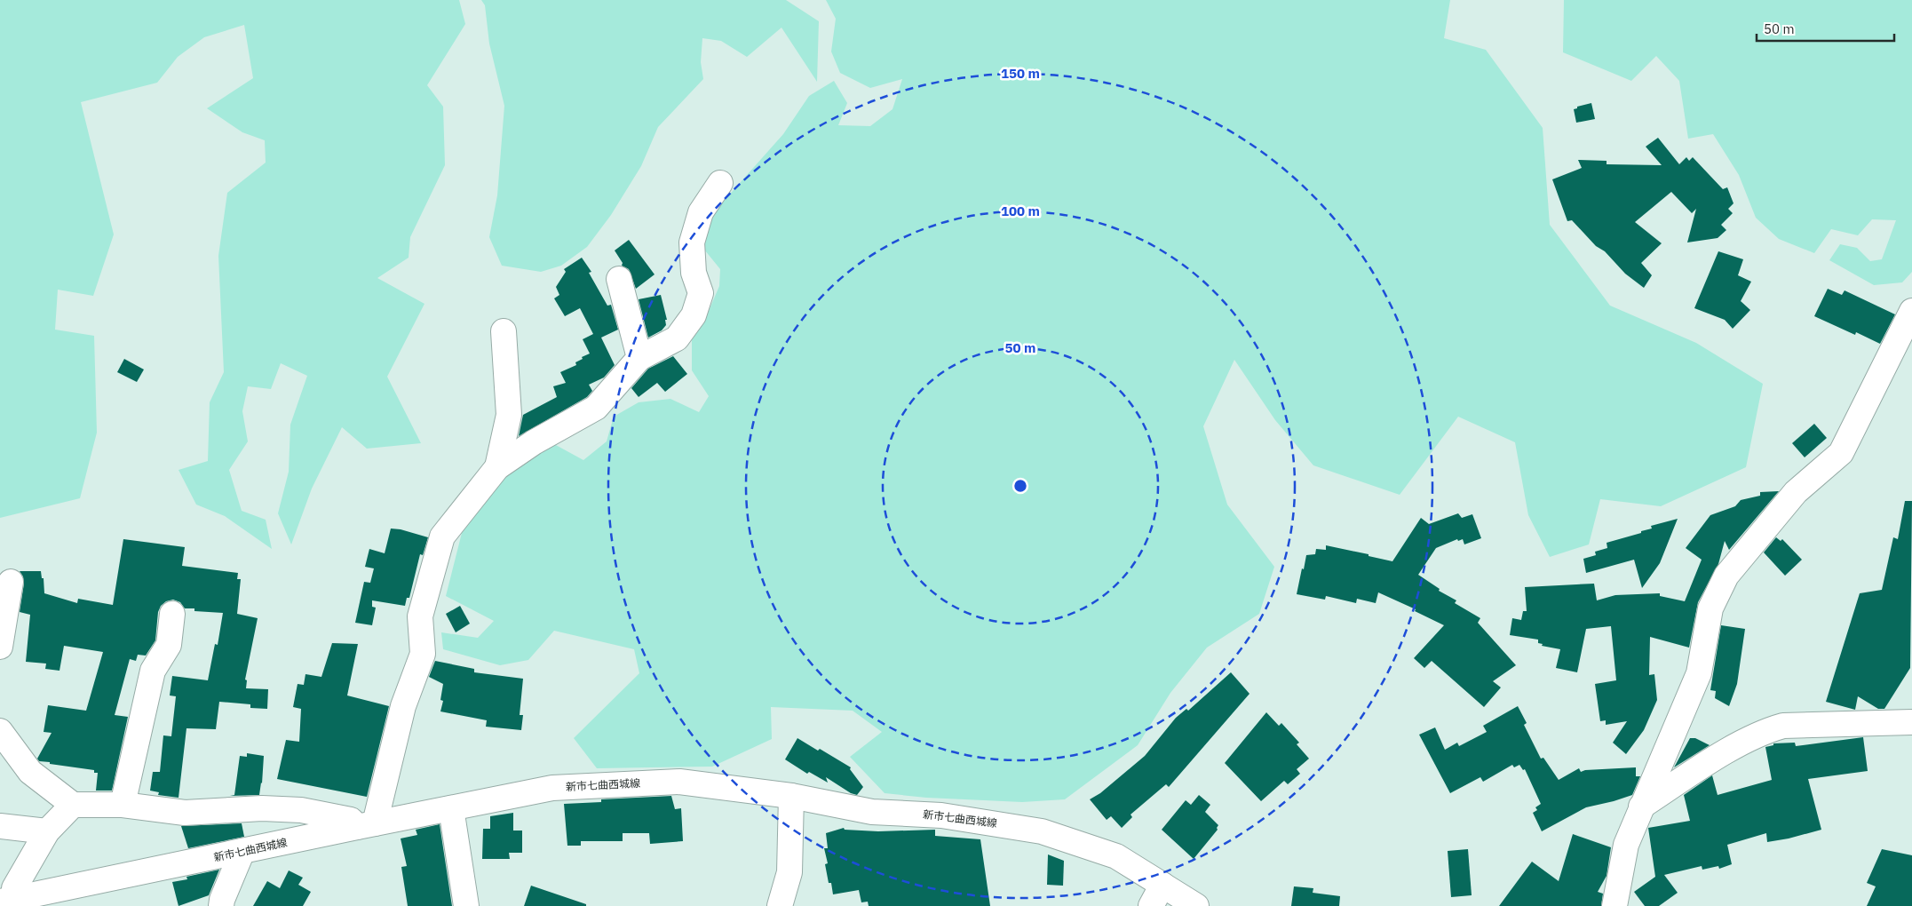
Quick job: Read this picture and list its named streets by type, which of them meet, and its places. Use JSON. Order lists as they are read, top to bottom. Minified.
{"streets":{"street":["新市七曲西城線"]},"scale_bar":"50 m","rings":["150 m","100 m","50 m"]}
